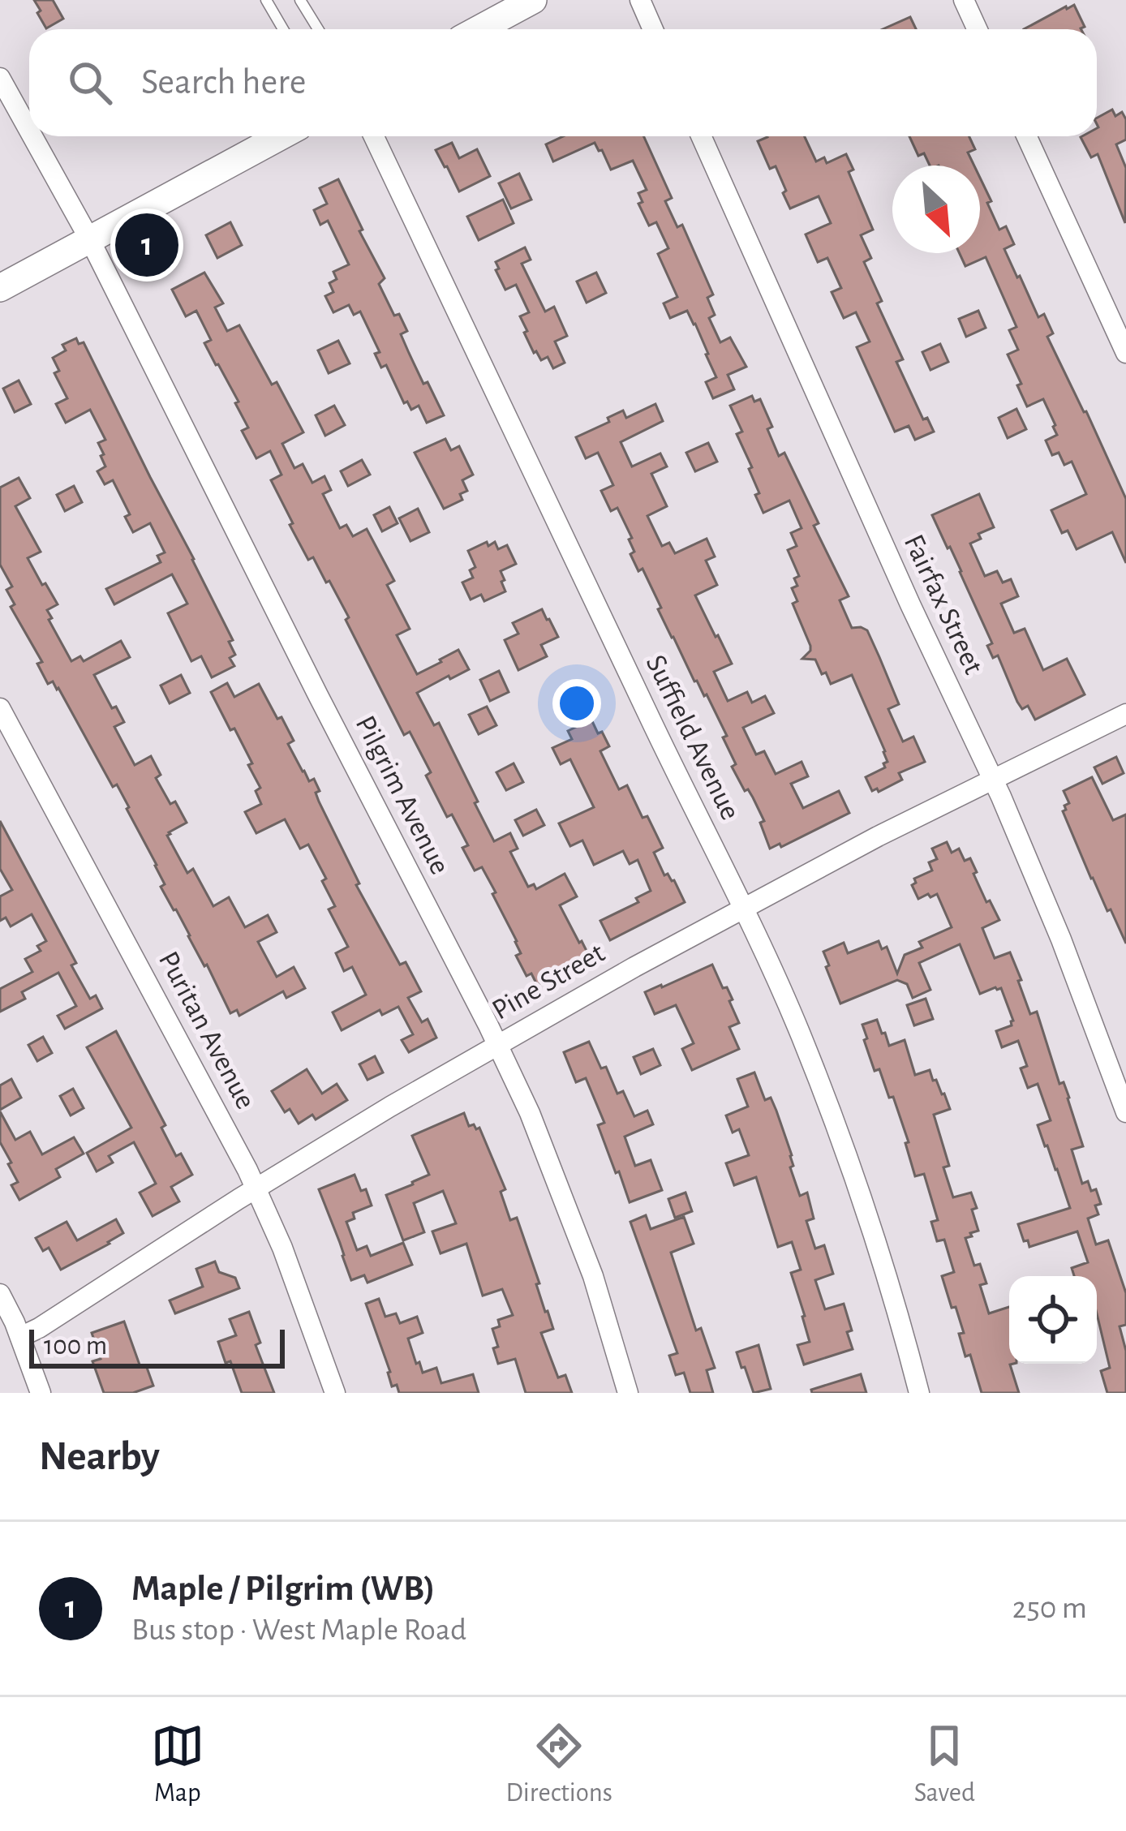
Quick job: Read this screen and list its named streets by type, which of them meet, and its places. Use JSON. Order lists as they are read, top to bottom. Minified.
{"streets":{"street":["Fairfax Street","Suffield Avenue","Pilgrim Avenue","Pine Street","Puritan Avenue"]},"crossings":[["Fairfax Street","Pine Street"],["Suffield Avenue","Pine Street"],["Pilgrim Avenue","Pine Street"],["Pine Street","Puritan Avenue"]],"scale_bar":"100 m","north":"bottom right","page":{"search":"Search here","pins":"1","scale":"100 m","heading":"Nearby","list":[{"mark":"1","name":"Maple / Pilgrim (WB)","note":"Bus stop · West Maple Road","value":"250 m"}],"nav":["Map","Directions","Saved"]}}
